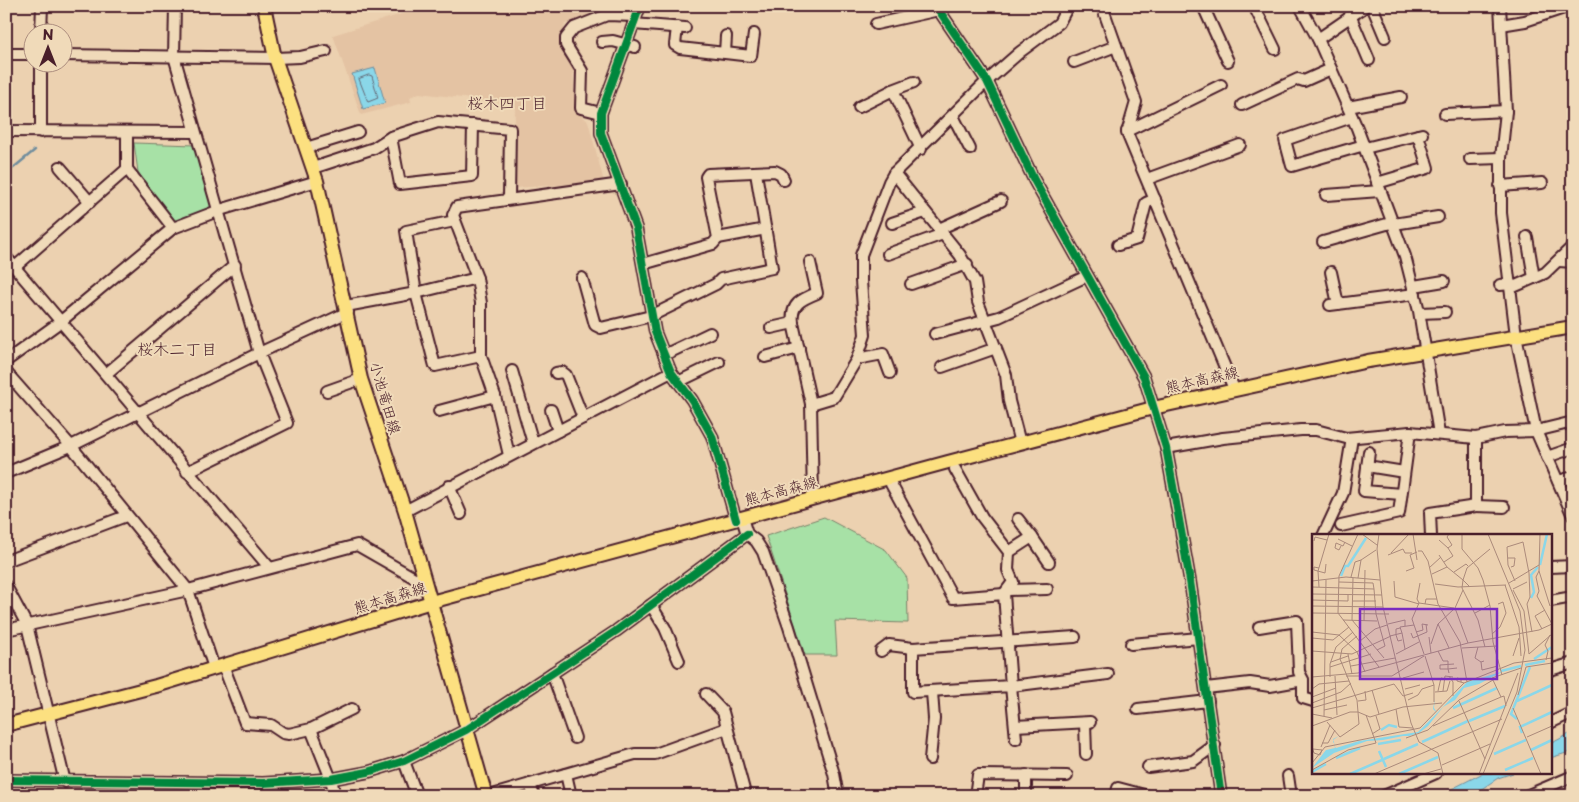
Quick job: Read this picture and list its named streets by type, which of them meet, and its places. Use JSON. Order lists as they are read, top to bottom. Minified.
{"streets":{"main road":["熊本高森線","小池竜田線"]},"crossings":[["熊本高森線","小池竜田線"]],"districts":["桜木四丁目","桜木二丁目"],"north":"top"}
